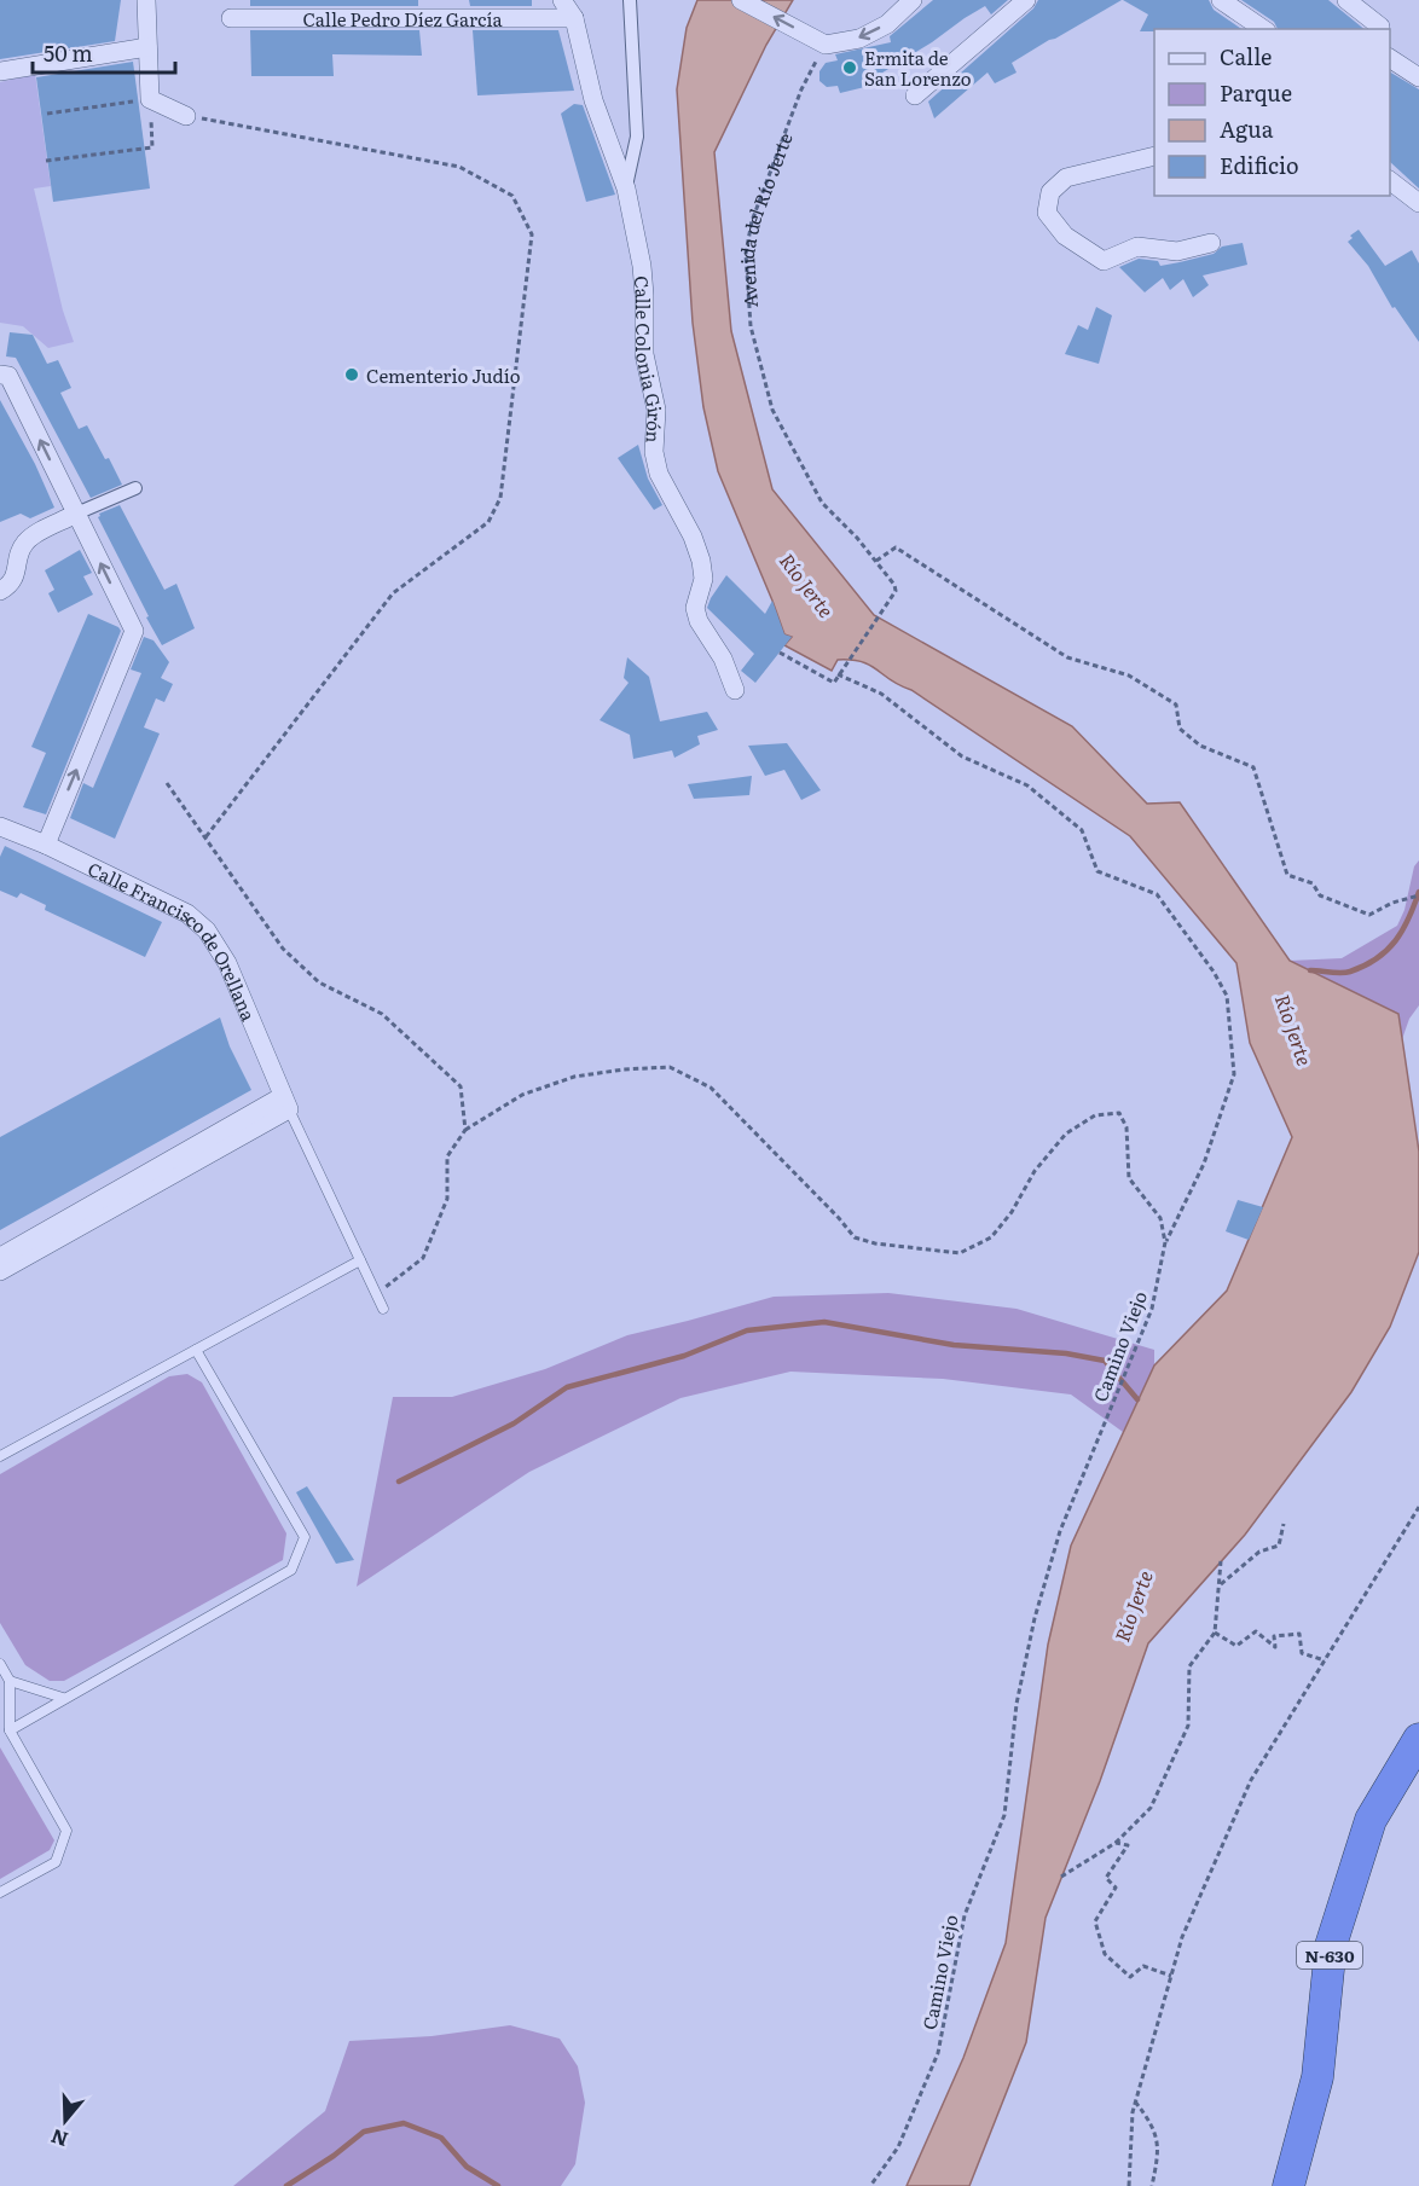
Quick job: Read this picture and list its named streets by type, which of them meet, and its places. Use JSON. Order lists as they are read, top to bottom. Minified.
{"streets":{"highway":["N-630"],"street":["Calle Pedro Díez García","Calle Colonia Girón","Calle Francisco de Orellana"],"path":["Avenida del Río Jerte","Camino Viejo"]},"crossings":[["Calle Pedro Díez García","Calle Colonia Girón"],["Avenida del Río Jerte","Camino Viejo"]],"water":["Río Jerte"],"places":["Ermita de San Lorenzo","Cementerio Judío"],"legend":["Calle","Parque","Agua","Edificio"],"scale_bar":"50 m","north":"bottom"}
